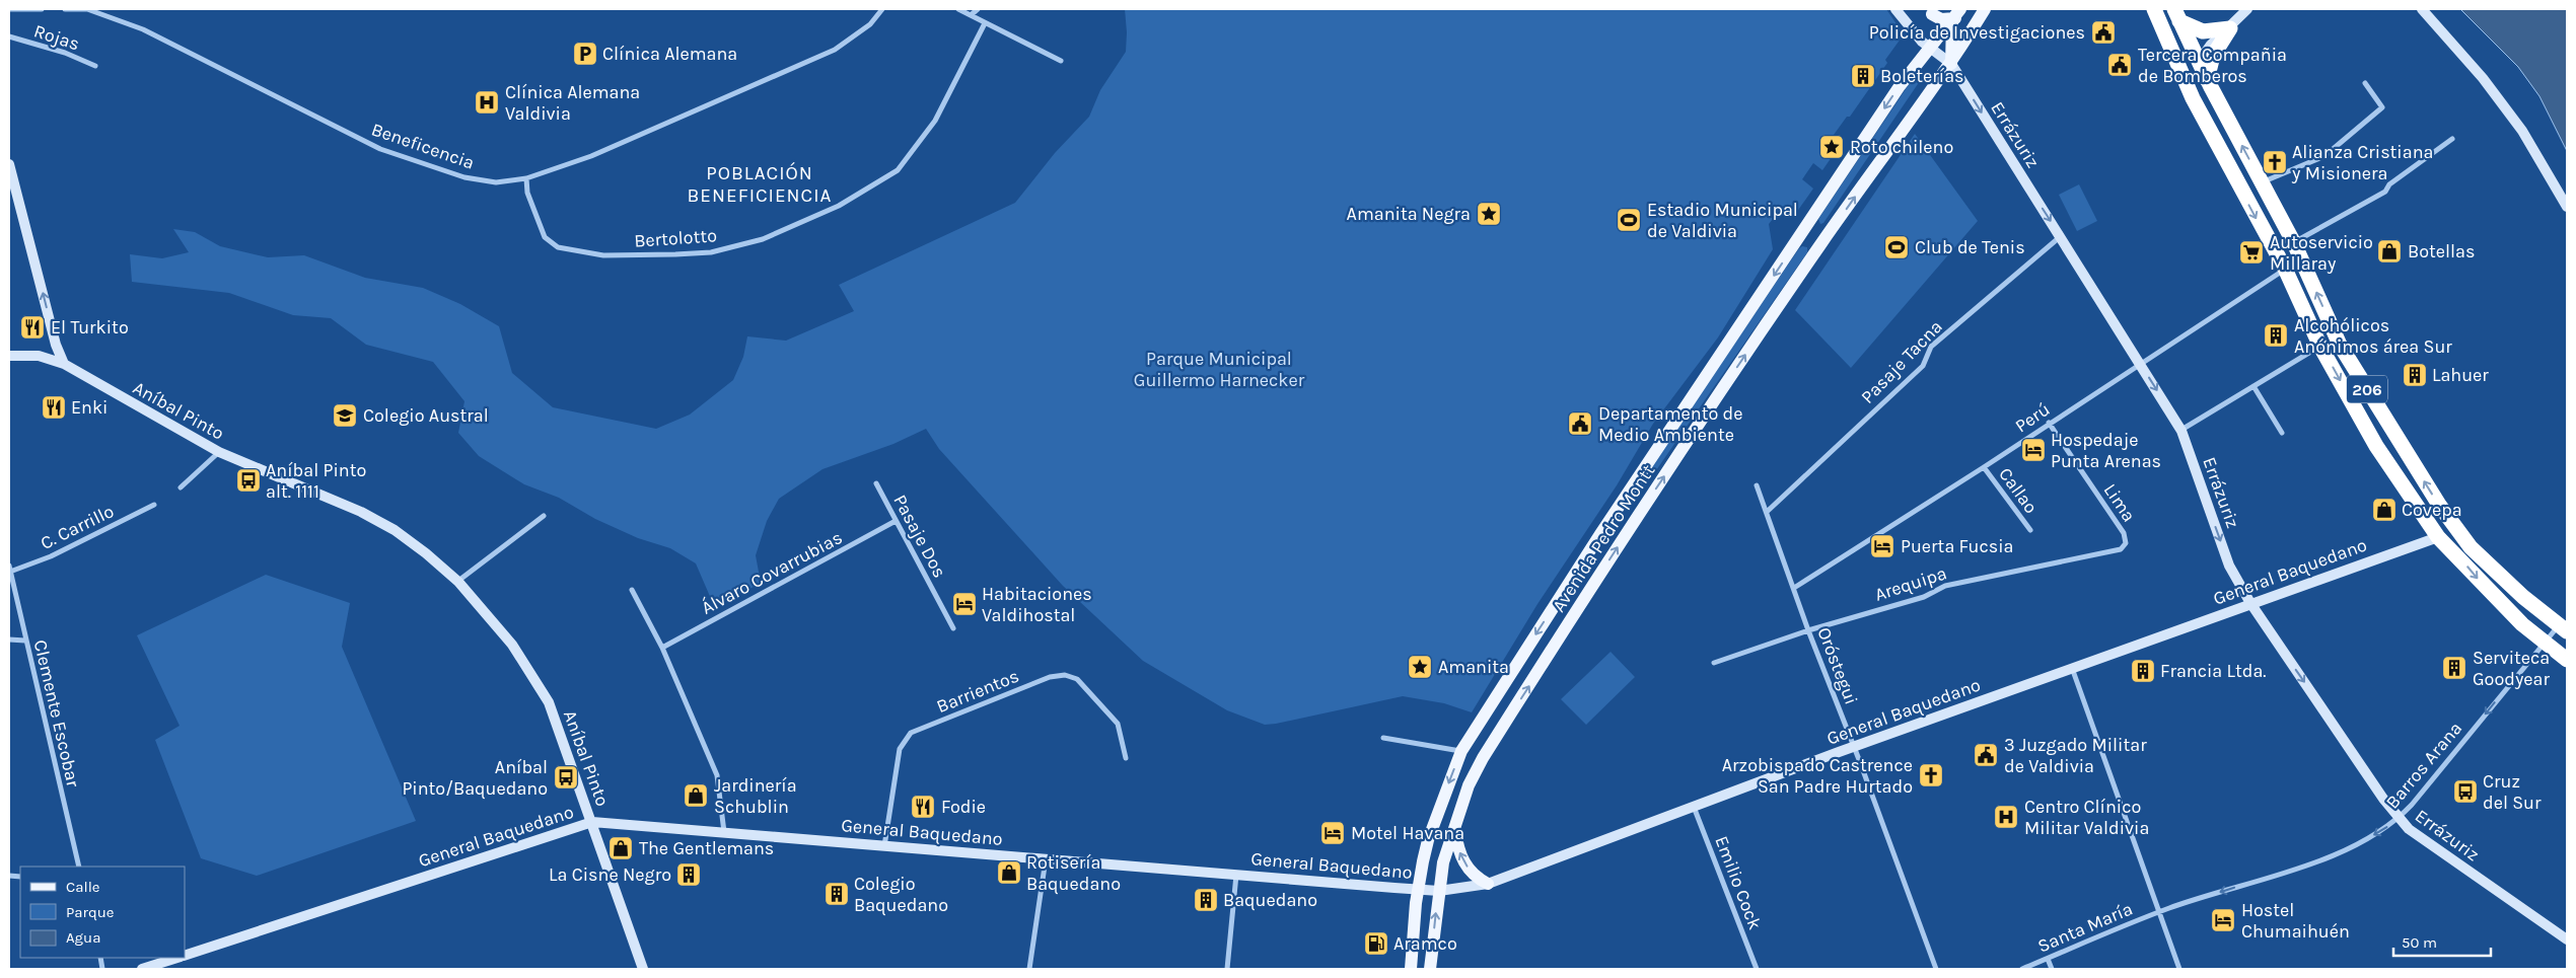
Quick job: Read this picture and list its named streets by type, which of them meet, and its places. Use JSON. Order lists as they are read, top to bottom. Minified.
{"streets":{"highway":["206"],"main road":["Errázuriz","Aníbal Pinto","Avenida Pedro Montt","General Baquedano"],"street":["Rojas","Beneficencia","Bertolotto","Pasaje Tacna","Perú","Callao","Lima","C. Carrillo","Pasaje Dos","Álvaro Covarrubias","Arequipa","Oróstegui","Barrientos","Clemente Escobar","Barros Arana","Emilio Cock","Santa María"]},"crossings":[["Errázuriz","Pasaje Tacna"],["Errázuriz","Perú"],["Errázuriz","Avenida Pedro Montt"],["Errázuriz","General Baquedano"],["Errázuriz","Barros Arana"],["Beneficencia","Bertolotto"],["Pasaje Tacna","Oróstegui"],["206","Perú"],["206","General Baquedano"],["206","Barros Arana"],["Aníbal Pinto","General Baquedano"],["Perú","Callao"],["Perú","Lima"],["Perú","Oróstegui"],["Lima","Arequipa"],["C. Carrillo","Clemente Escobar"],["Pasaje Dos","Álvaro Covarrubias"],["Avenida Pedro Montt","General Baquedano"],["General Baquedano","Oróstegui"],["General Baquedano","Barrientos"],["General Baquedano","Emilio Cock"],["Arequipa","Oróstegui"],["Barros Arana","Santa María"]],"one_way":["Errázuriz","Barros Arana"],"districts":["POBLACIÓN BENEFICIENCIA"],"parks":["Parque Municipal Guillermo Harnecker"],"places":{"public building":["Policía de Investigaciones","Tercera Compañia de Bomberos","Departamento de Medio Ambiente","3 Juzgado Militar de Valdivia"],"parking":["Clínica Alemana"],"building":["Boleterías","Alcohólicos Anónimos área Sur","Lahuer","Serviteca Goodyear","Francia Ltda.","La Cisne Negro","Colegio Baquedano","Baquedano"],"hospital":["Clínica Alemana Valdivia","Centro Clínico Militar Valdivia"],"place":["Roto chileno","Amanita Negra","Amanita"],"church":["Alianza Cristiana y Misionera","Arzobispado Castrence San Padre Hurtado"],"sports":["Estadio Municipal de Valdivia","Club de Tenis"],"shop":["Botellas","Covepa","Jardinería Schublin","The Gentlemans","Rotisería Baquedano"],"supermarket":["Autoservicio Millaray"],"restaurant":["El Turkito","Enki","Fodie"],"school or university":["Colegio Austral"],"hotel":["Hospedaje Punta Arenas","Puerta Fucsia","Habitaciones Valdihostal","Motel Havana","Hostel Chumaihuén"],"bus stop":["Aníbal Pinto alt. 1111","Aníbal Pinto/Baquedano","Cruz del Sur"],"fuel station":["Aramco"]},"legend":["Calle","Parque","Agua"],"scale_bar":"50 m"}
